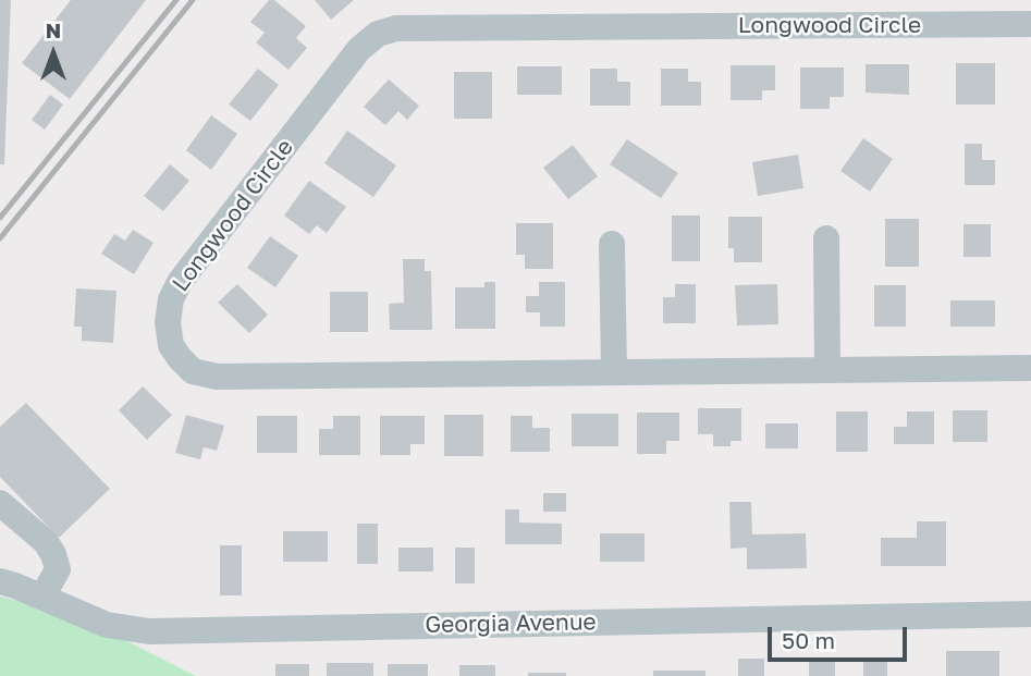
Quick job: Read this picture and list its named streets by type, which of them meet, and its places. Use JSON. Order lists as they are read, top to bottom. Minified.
{"streets":{"street":["Longwood Circle","Georgia Avenue"]},"scale_bar":"50 m","north":"top"}
